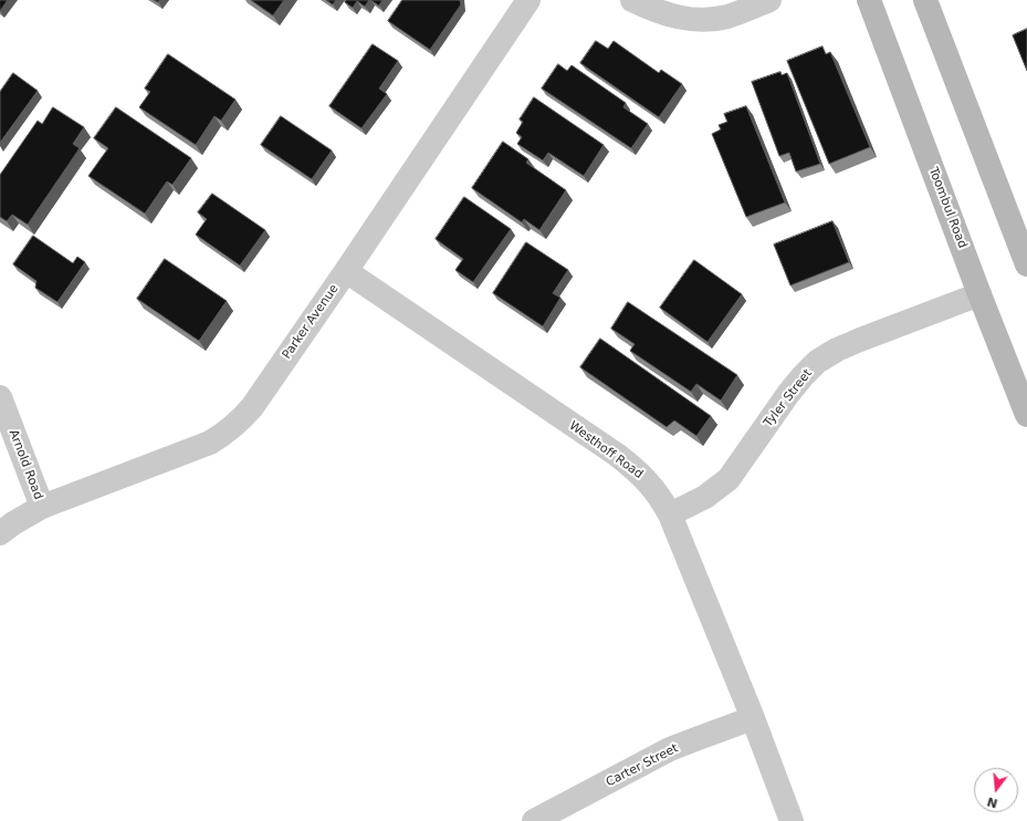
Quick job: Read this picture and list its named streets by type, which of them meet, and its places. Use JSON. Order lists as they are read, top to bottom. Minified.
{"streets":{"main road":["Toombul Road"],"street":["Parker Avenue","Tyler Street","Westhoff Road","Arnold Road","Carter Street"]},"crossings":[["Toombul Road","Tyler Street"],["Parker Avenue","Westhoff Road"],["Parker Avenue","Arnold Road"],["Tyler Street","Westhoff Road"],["Westhoff Road","Carter Street"]],"north":"bottom"}
